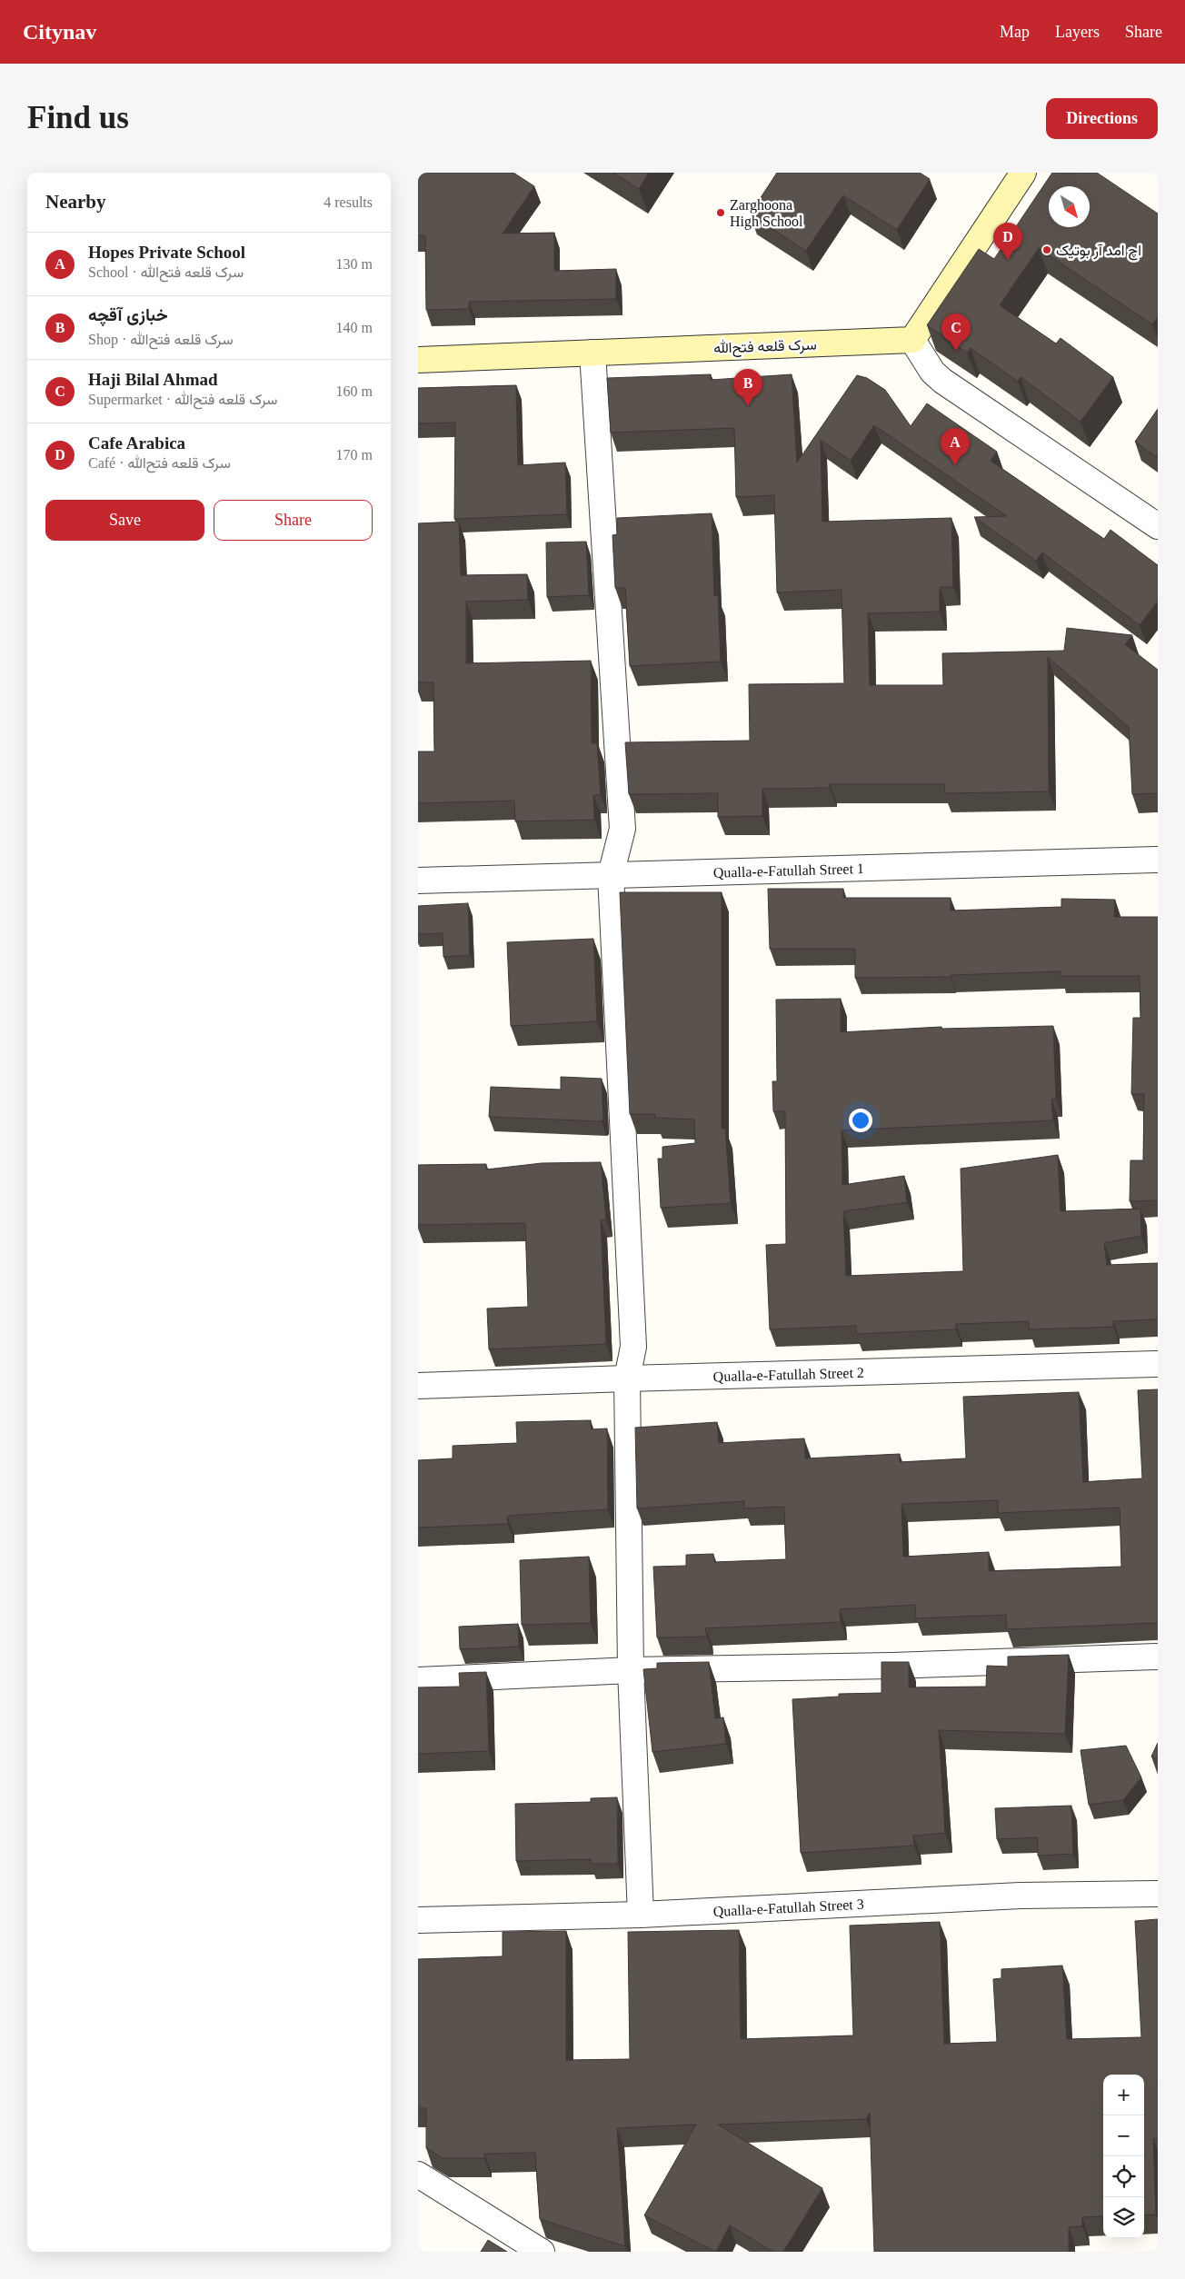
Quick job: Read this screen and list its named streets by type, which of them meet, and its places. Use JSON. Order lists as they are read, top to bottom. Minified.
{"streets":{"main road":["سرک قلعه فتح‌الله"],"street":["Qualla-e-Fatullah Street 1","Qualla-e-Fatullah Street 2","Qualla-e-Fatullah Street 3"]},"places":["Zarghoona High School","اچ امد آر بوتیک"],"north":"bottom right","page":{"header":"Citynav","nav":["Map","Layers","Share"],"buttons":["Directions",["Save","Share"]],"title":"Find us","heading":["Nearby","4 results"],"pins":["D","C","B","A"],"list":[{"mark":"A","name":"Hopes Private School","note":"School · سرک قلعه فتح‌الله","value":"130 m"},{"mark":"B","name":"خبازی آقچه","note":"Shop · سرک قلعه فتح‌الله","value":"140 m"},{"mark":"C","name":"Haji Bilal Ahmad","note":"Supermarket · سرک قلعه فتح‌الله","value":"160 m"},{"mark":"D","name":"Cafe Arabica","note":"Café · سرک قلعه فتح‌الله","value":"170 m"}],"map_buttons":["+","−"]}}
